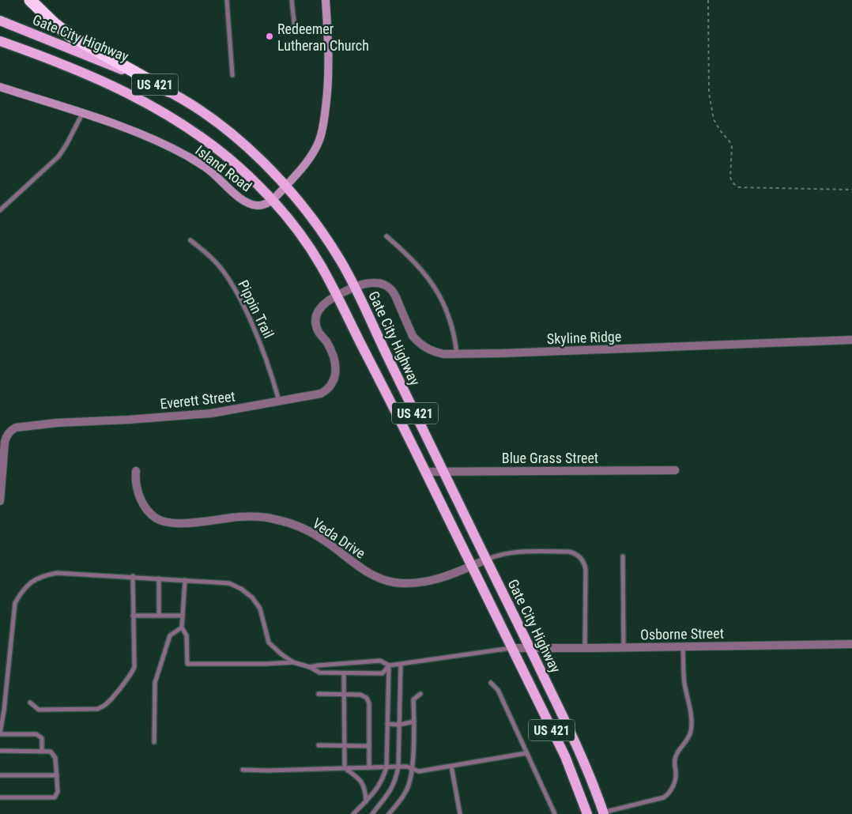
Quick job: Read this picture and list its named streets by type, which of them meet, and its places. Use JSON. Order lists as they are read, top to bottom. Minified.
{"streets":{"main road":["Gate City Highway","US 421"],"street":["Island Road","Skyline Ridge","Everett Street","Blue Grass Street","Veda Drive","Osborne Street"],"lane":["Pippin Trail"]},"crossings":[["Gate City Highway","Skyline Ridge"],["Gate City Highway","Everett Street"],["Gate City Highway","Blue Grass Street"],["Gate City Highway","Veda Drive"],["Gate City Highway","Osborne Street"],["US 421","Island Road"],["US 421","Everett Street"],["US 421","Blue Grass Street"],["US 421","Veda Drive"],["US 421","Osborne Street"],["Pippin Trail","Everett Street"],["Skyline Ridge","Everett Street"]],"places":["Redeemer Lutheran Church"]}
